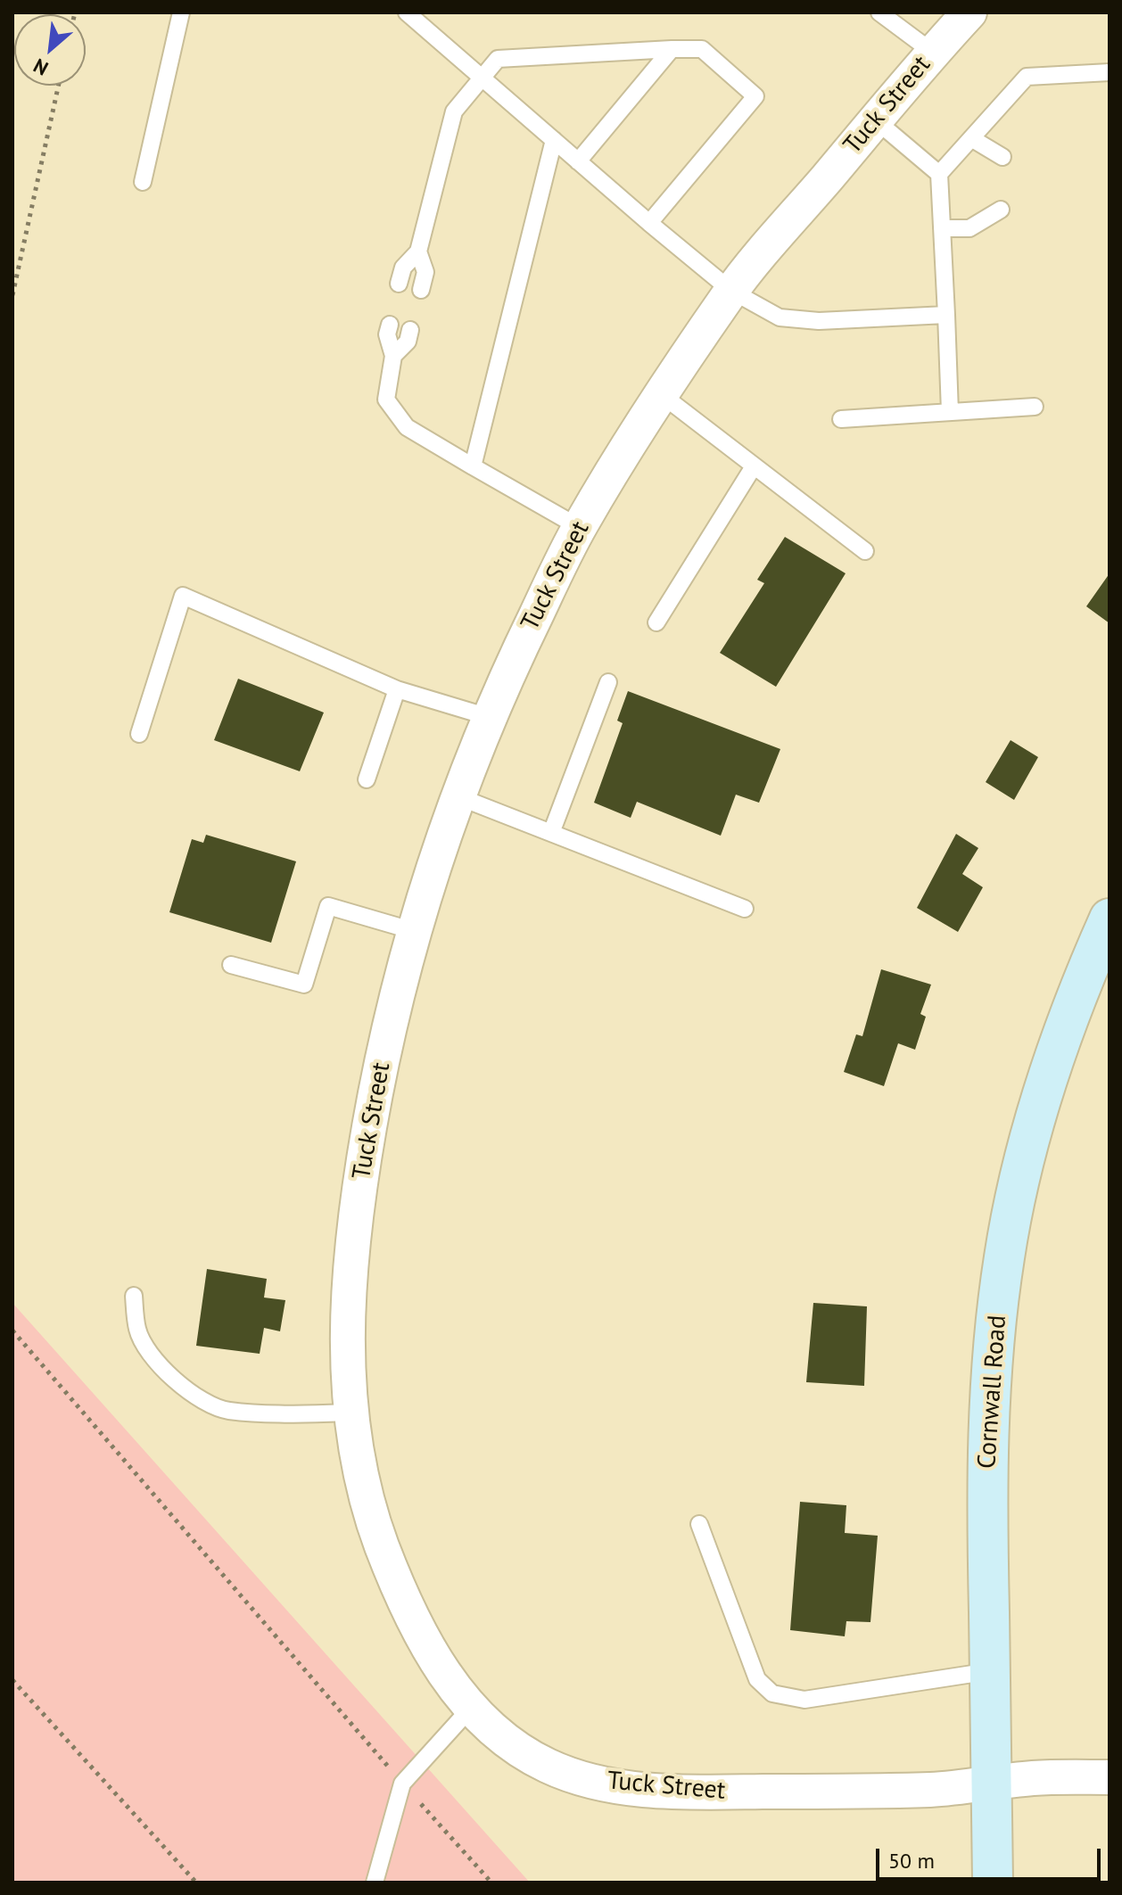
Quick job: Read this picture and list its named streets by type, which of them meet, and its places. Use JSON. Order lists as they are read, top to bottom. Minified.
{"streets":{"main road":["Cornwall Road"],"street":["Tuck Street"]},"crossings":[["Tuck Street","Cornwall Road"]],"scale_bar":"50 m","north":"bottom left"}
